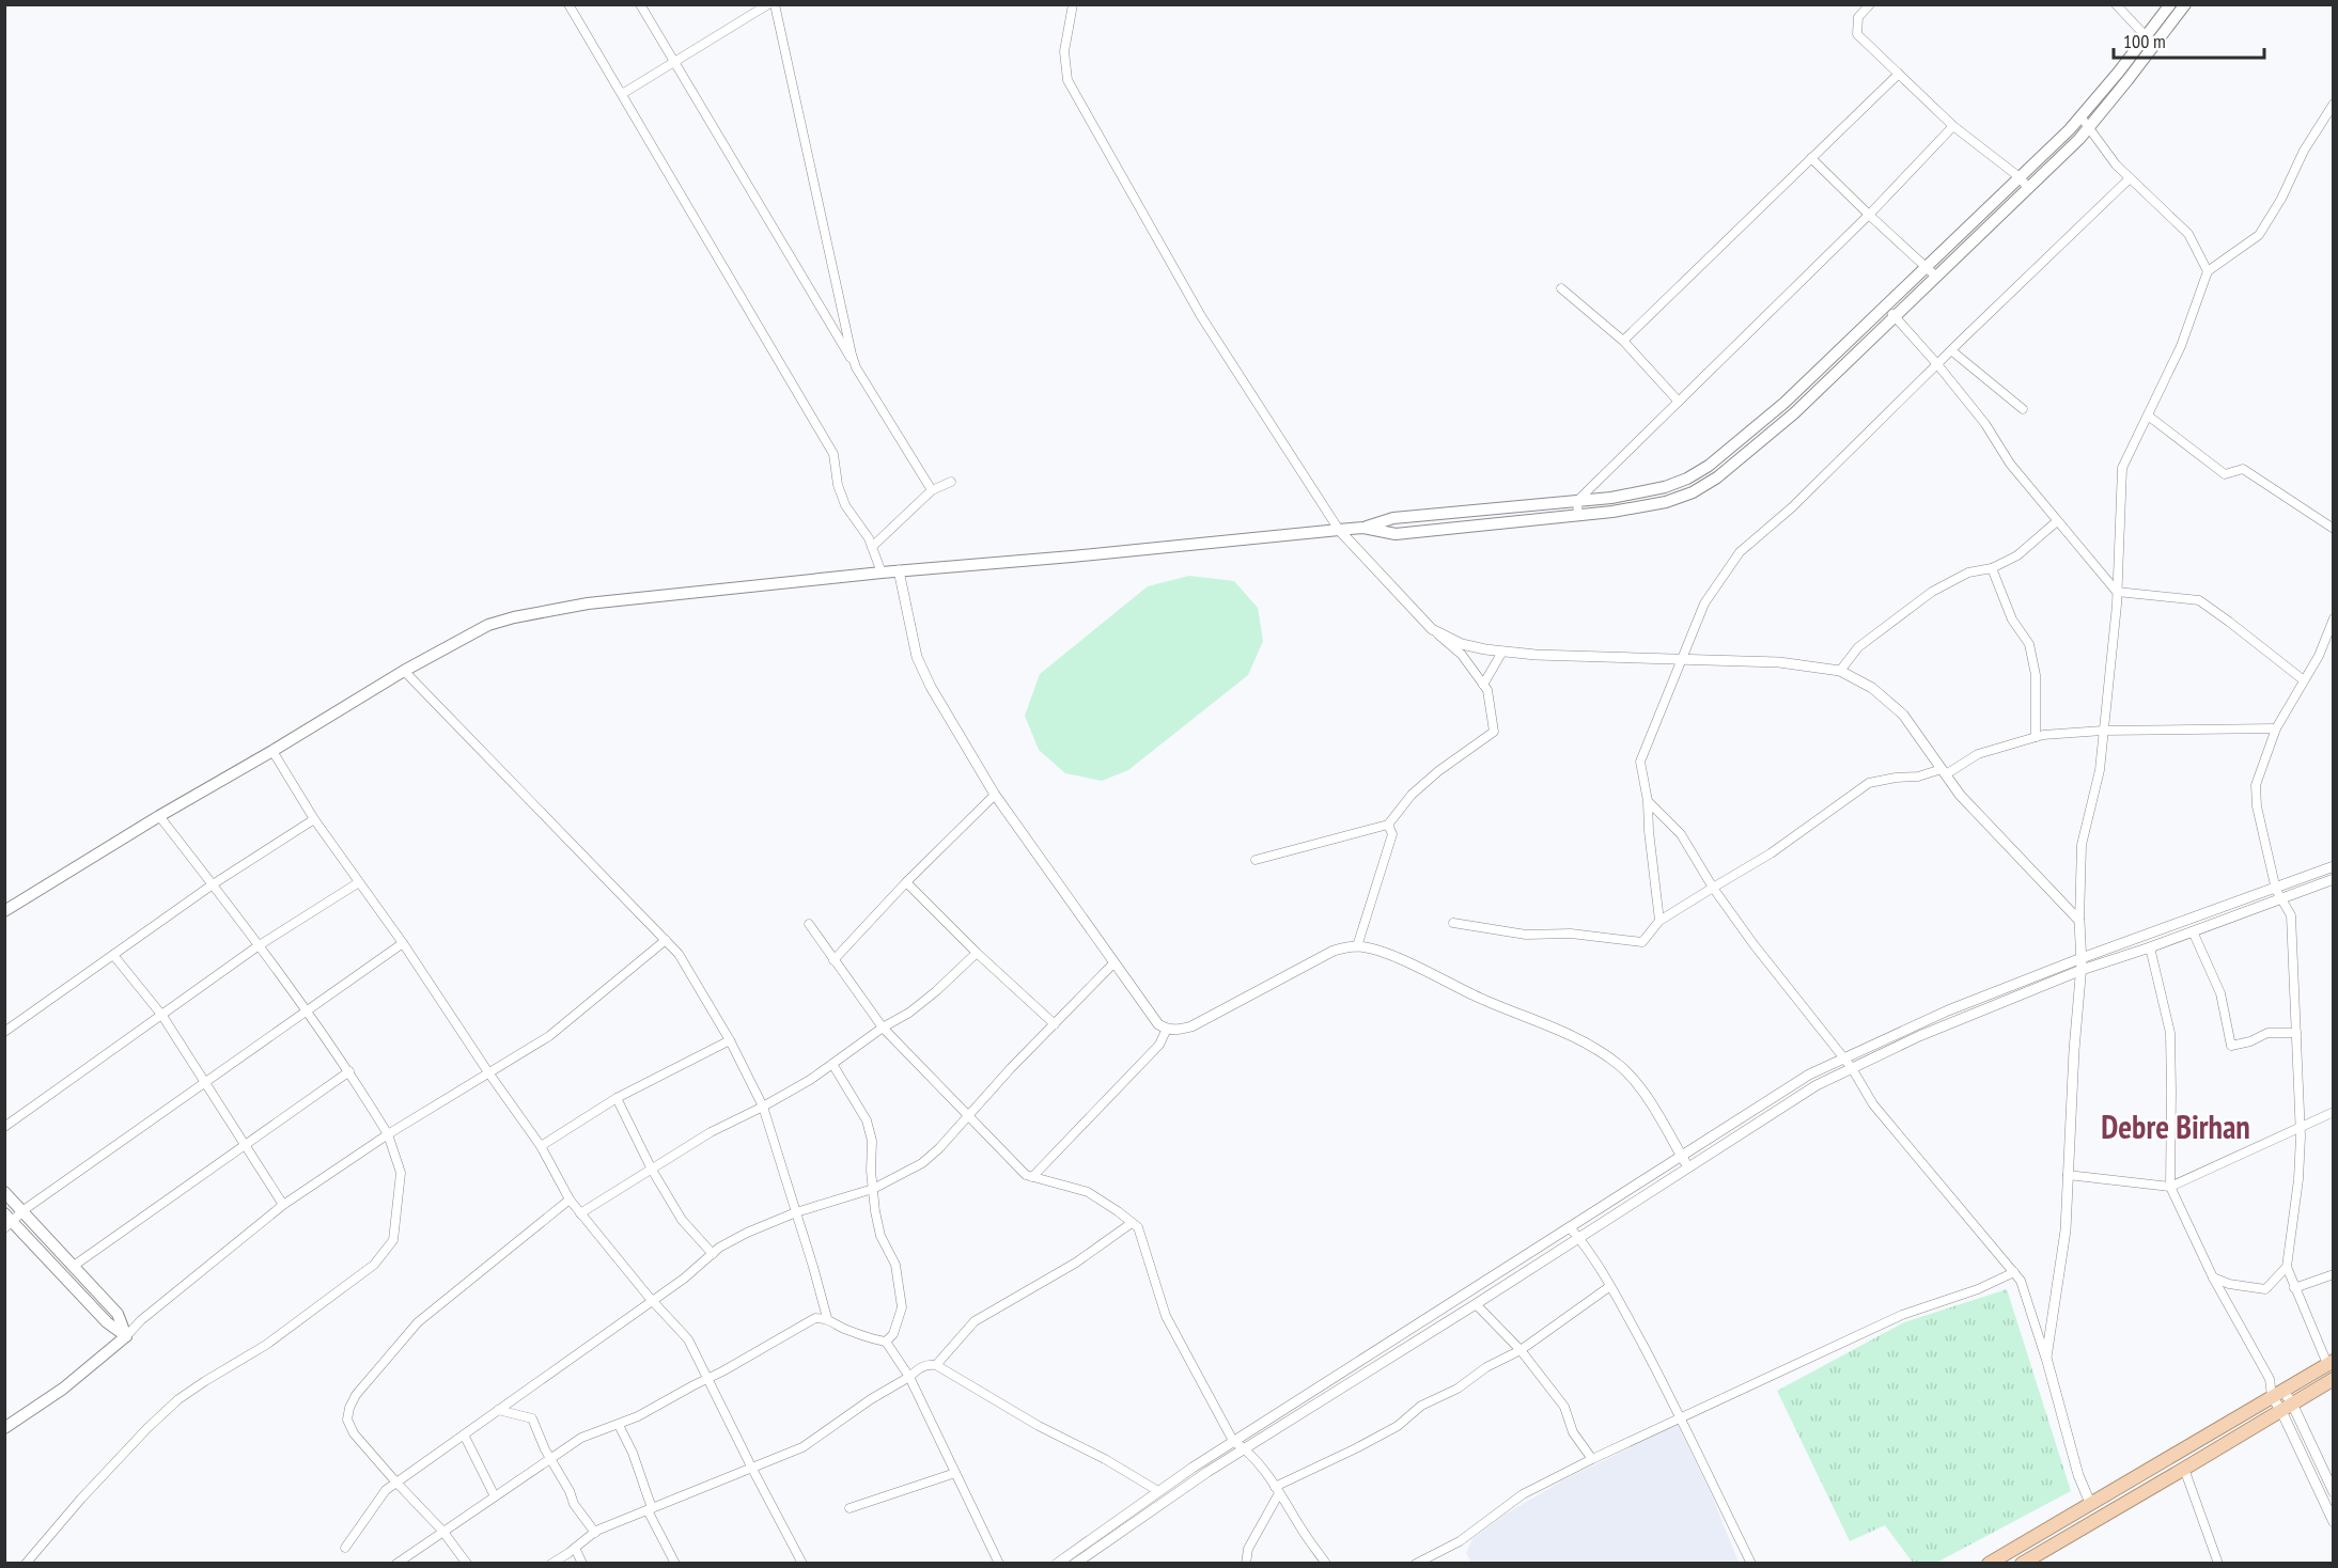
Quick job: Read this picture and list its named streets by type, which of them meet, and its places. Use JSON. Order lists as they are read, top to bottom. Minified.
{"districts":["Debre Birhan"],"scale_bar":"100 m"}
